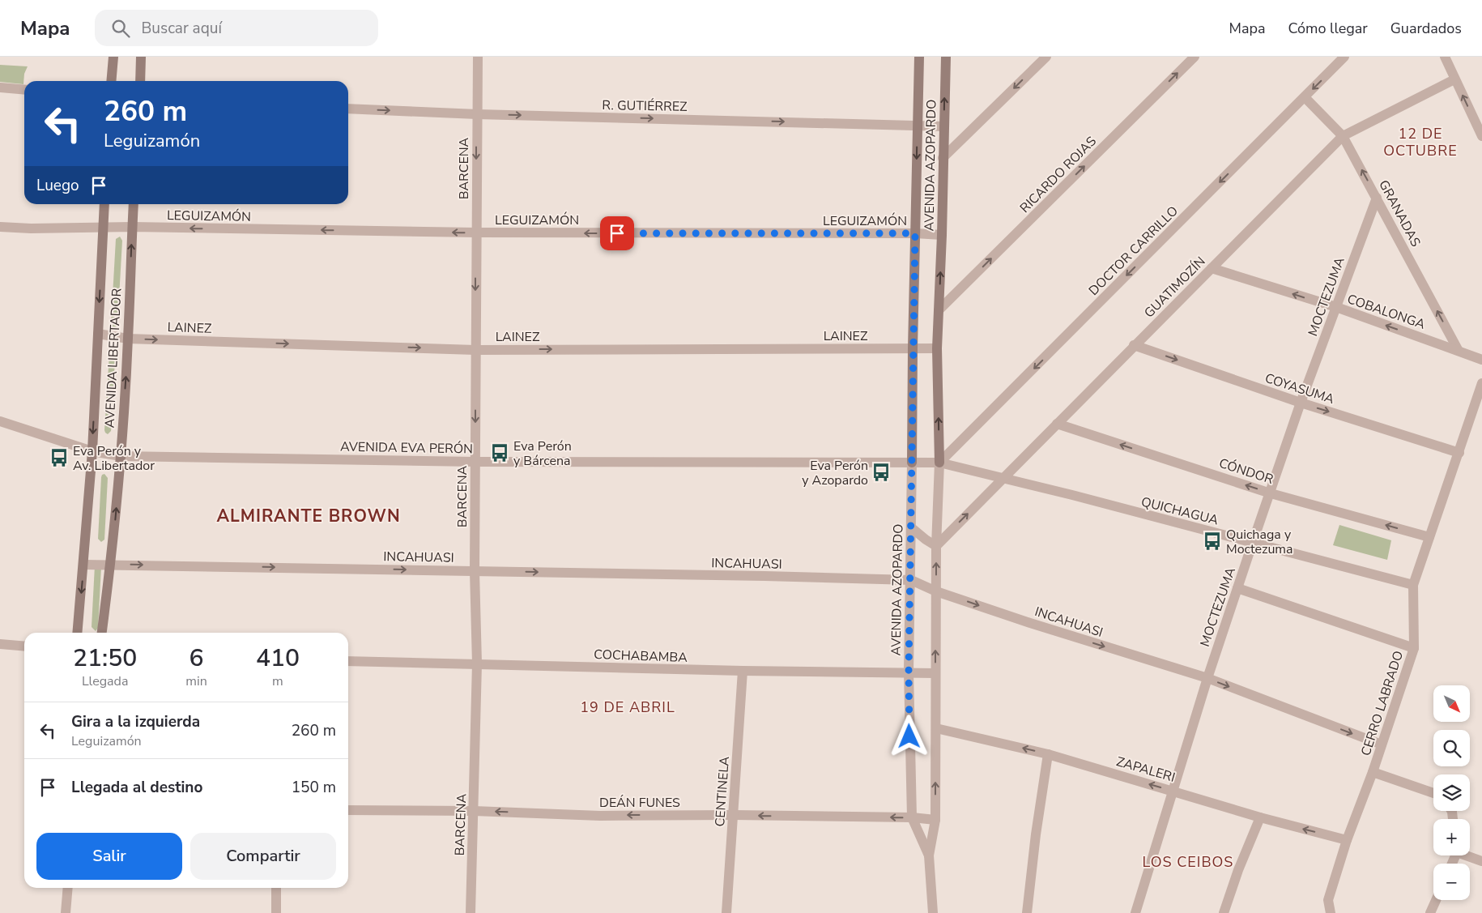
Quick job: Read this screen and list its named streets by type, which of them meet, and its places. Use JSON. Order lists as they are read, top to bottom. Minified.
{"streets":{"street":["R. GUTIÉRREZ","AVENIDA AZOPARDO","BARCENA","RICARDO ROJAS","GRANADAS","LEGUIZAMÓN","DOCTOR CARRILLO","GUATIMOZÍN","MOCTEZUMA","COBALONGA","LAINEZ","AVENIDA LIBERTADOR","COYASUMA","AVENIDA EVA PERÓN","CÓNDOR","QUICHAGUA","INCAHUASI","COCHABAMBA","CERRO LABRADO","ZAPALERI","CENTINELA","DEÁN FUNES"]},"crossings":[["R. GUTIÉRREZ","AVENIDA AZOPARDO"],["R. GUTIÉRREZ","BARCENA"],["AVENIDA AZOPARDO","RICARDO ROJAS"],["AVENIDA AZOPARDO","LEGUIZAMÓN"],["AVENIDA AZOPARDO","DOCTOR CARRILLO"],["AVENIDA AZOPARDO","GUATIMOZÍN"],["AVENIDA AZOPARDO","LAINEZ"],["AVENIDA AZOPARDO","AVENIDA EVA PERÓN"],["AVENIDA AZOPARDO","QUICHAGUA"],["AVENIDA AZOPARDO","INCAHUASI"],["AVENIDA AZOPARDO","COCHABAMBA"],["AVENIDA AZOPARDO","ZAPALERI"],["AVENIDA AZOPARDO","DEÁN FUNES"],["BARCENA","LEGUIZAMÓN"],["BARCENA","LAINEZ"],["BARCENA","AVENIDA EVA PERÓN"],["BARCENA","INCAHUASI"],["BARCENA","COCHABAMBA"],["BARCENA","DEÁN FUNES"],["GRANADAS","DOCTOR CARRILLO"],["GRANADAS","GUATIMOZÍN"],["GRANADAS","MOCTEZUMA"],["GRANADAS","COBALONGA"],["LEGUIZAMÓN","AVENIDA LIBERTADOR"],["DOCTOR CARRILLO","AVENIDA EVA PERÓN"],["DOCTOR CARRILLO","QUICHAGUA"],["GUATIMOZÍN","COBALONGA"],["GUATIMOZÍN","COYASUMA"],["GUATIMOZÍN","CÓNDOR"],["GUATIMOZÍN","QUICHAGUA"],["MOCTEZUMA","COBALONGA"],["MOCTEZUMA","COYASUMA"],["MOCTEZUMA","CÓNDOR"],["MOCTEZUMA","QUICHAGUA"],["MOCTEZUMA","INCAHUASI"],["MOCTEZUMA","ZAPALERI"],["LAINEZ","AVENIDA LIBERTADOR"],["AVENIDA LIBERTADOR","AVENIDA EVA PERÓN"],["AVENIDA LIBERTADOR","INCAHUASI"],["COYASUMA","CERRO LABRADO"],["AVENIDA EVA PERÓN","QUICHAGUA"],["CÓNDOR","CERRO LABRADO"],["QUICHAGUA","CERRO LABRADO"],["INCAHUASI","CERRO LABRADO"],["COCHABAMBA","CENTINELA"],["CERRO LABRADO","ZAPALERI"],["CENTINELA","DEÁN FUNES"]],"one_way":["R. GUTIÉRREZ","BARCENA","RICARDO ROJAS","GRANADAS","LEGUIZAMÓN","DOCTOR CARRILLO","COBALONGA","LAINEZ","COYASUMA","CÓNDOR","INCAHUASI","ZAPALERI","DEÁN FUNES"],"districts":["12 DE OCTUBRE","ALMIRANTE BROWN","19 DE ABRIL","LOS CEIBOS"],"places":{"bus stop":["Eva Perón y Bárcena","Eva Perón y Av. Libertador","Eva Perón y Azopardo","Quichaga y Moctezuma"]},"north":"bottom right","page":{"header":"Mapa","search":"Buscar aquí","nav":["Mapa","Cómo llegar","Guardados"],"turn":["260 m","Leguizamón"],"then":"Luego","eta":["21:50","Llegada","6","min","410","m"],"map_buttons":["+","−"],"list":[{"name":"Gira a la izquierda","note":"Leguizamón","value":"260 m"},{"name":"Llegada al destino","value":"150 m"}],"buttons":["Salir","Compartir"]}}
